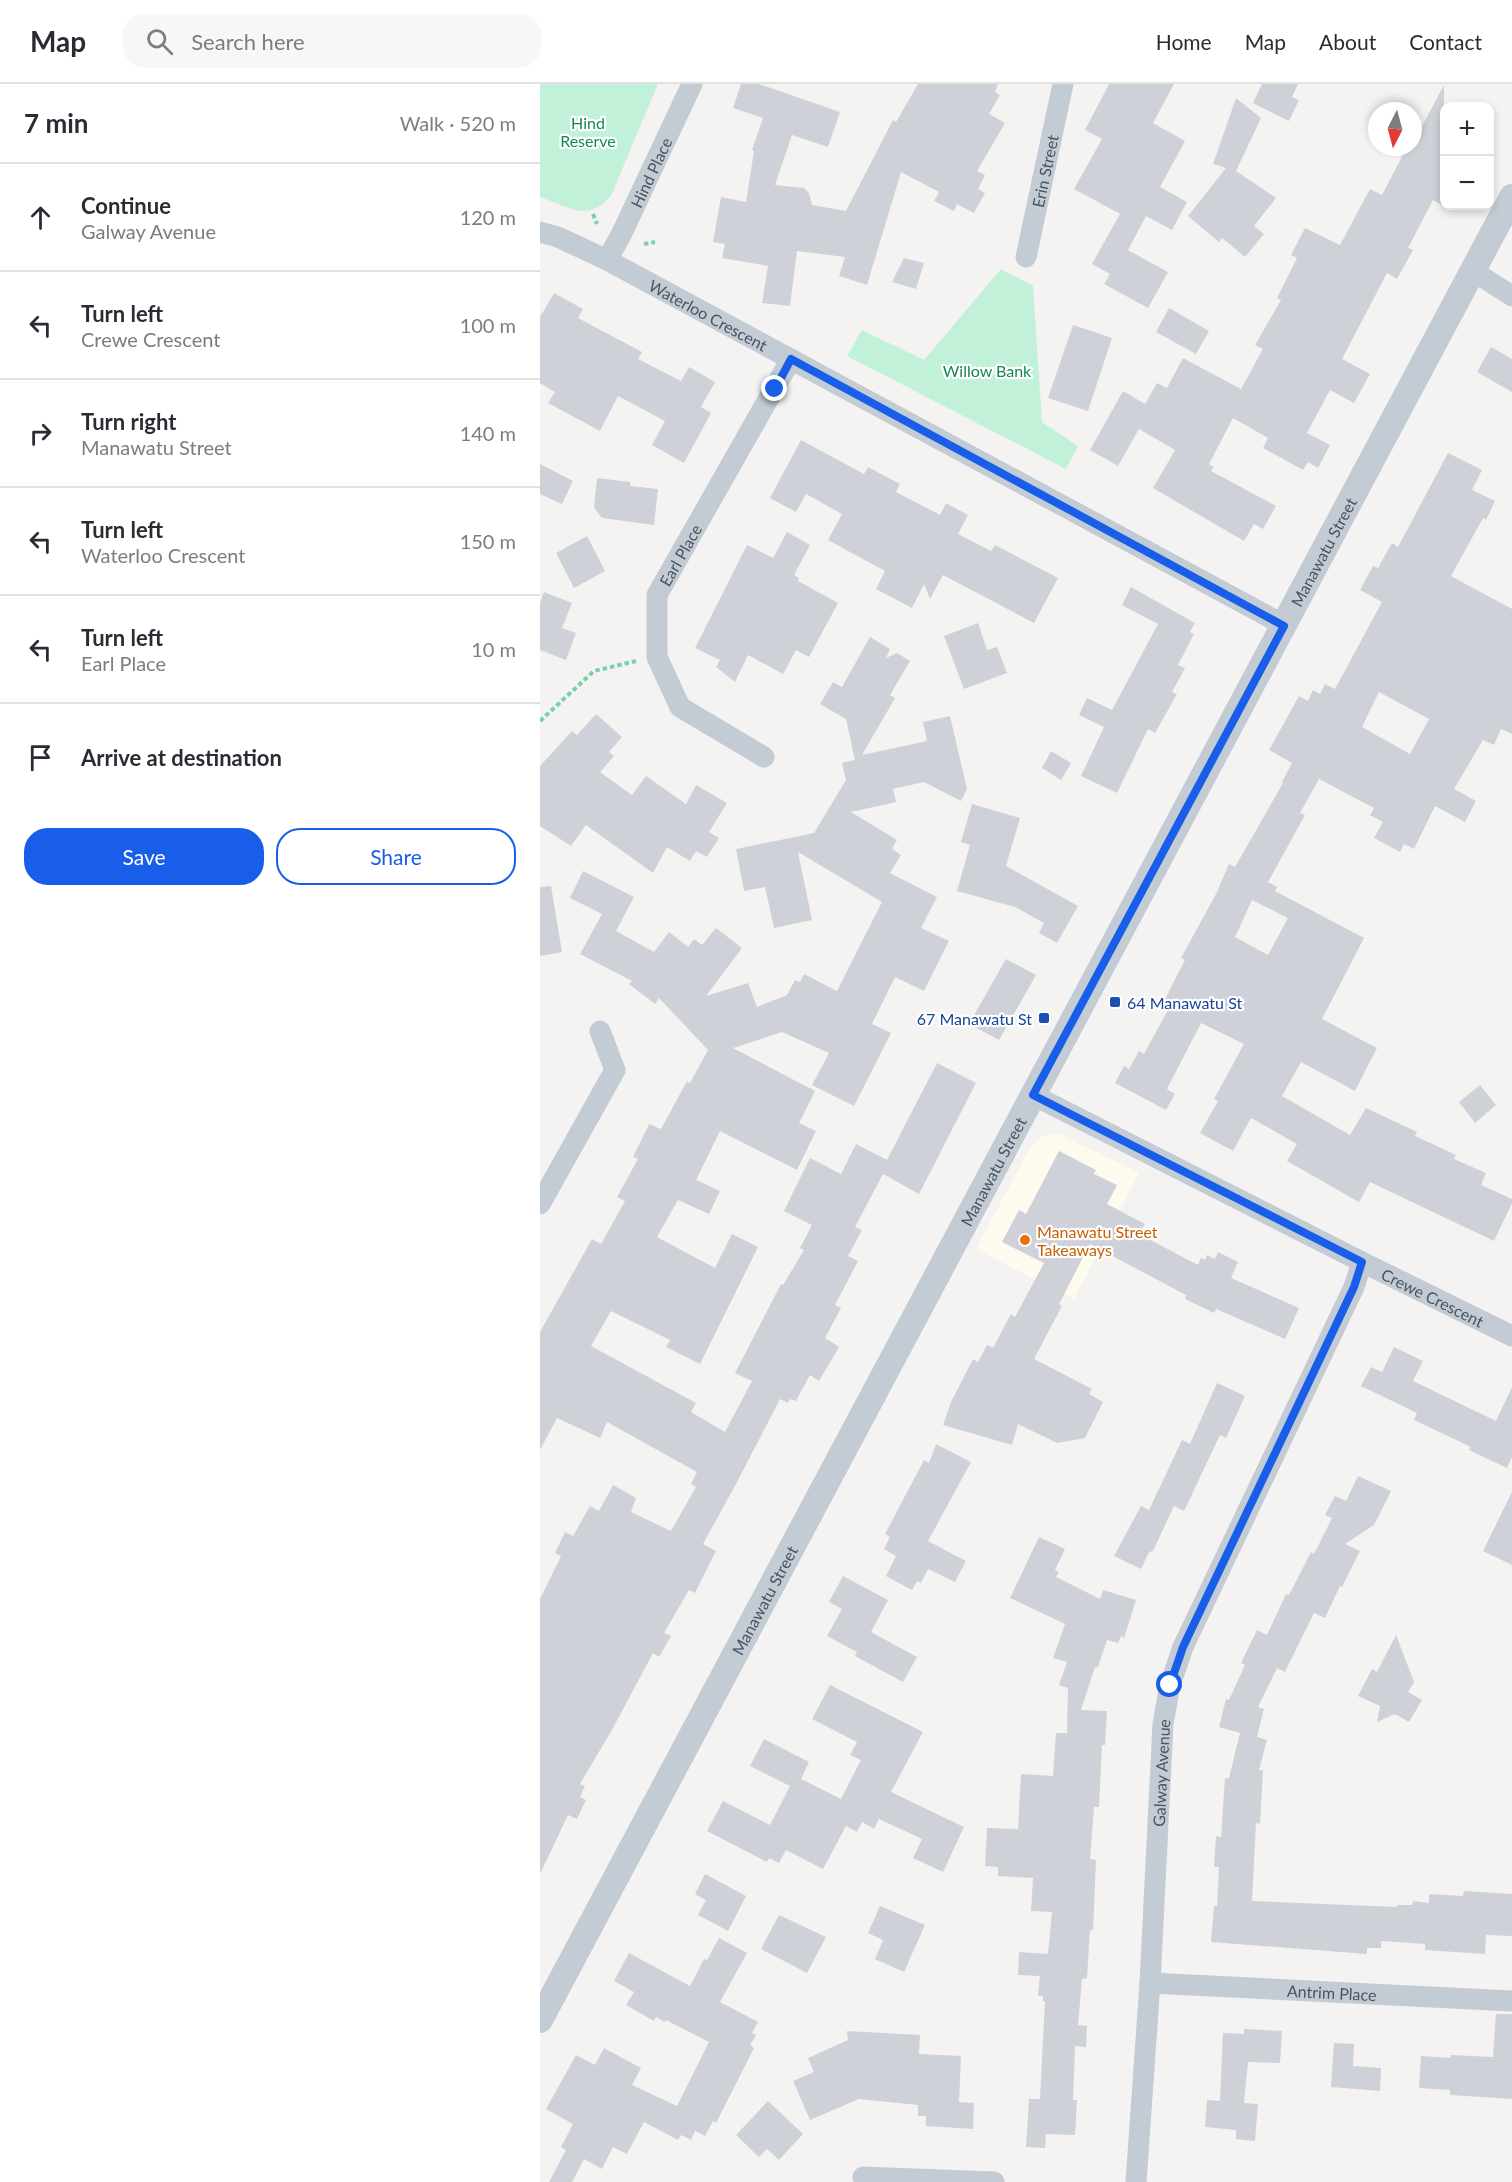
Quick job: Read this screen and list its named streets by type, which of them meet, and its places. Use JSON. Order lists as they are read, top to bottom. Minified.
{"streets":{"street":["Erin Street","Hind Place","Waterloo Crescent","Manawatu Street","Earl Place","Crewe Crescent","Galway Avenue","Antrim Place"]},"crossings":[["Hind Place","Waterloo Crescent"],["Waterloo Crescent","Manawatu Street"],["Waterloo Crescent","Earl Place"],["Manawatu Street","Crewe Crescent"],["Crewe Crescent","Galway Avenue"],["Galway Avenue","Antrim Place"]],"parks":["Hind Reserve","Willow Bank"],"places":{"transit":["64 Manawatu St","67 Manawatu St"],"other":["Manawatu Street Takeaways"]},"north":"bottom","page":{"header":"Map","search":"Search here","nav":["Home","Map","About","Contact"],"heading":["7 min","Walk · 520 m"],"map_buttons":["+","−"],"list":[["Continue","Galway Avenue","120 m"],["Turn left","Crewe Crescent","100 m"],["Turn right","Manawatu Street","140 m"],["Turn left","Waterloo Crescent","150 m"],["Turn left","Earl Place","10 m"],"Arrive at destination"],"buttons":["Save","Share"]}}
